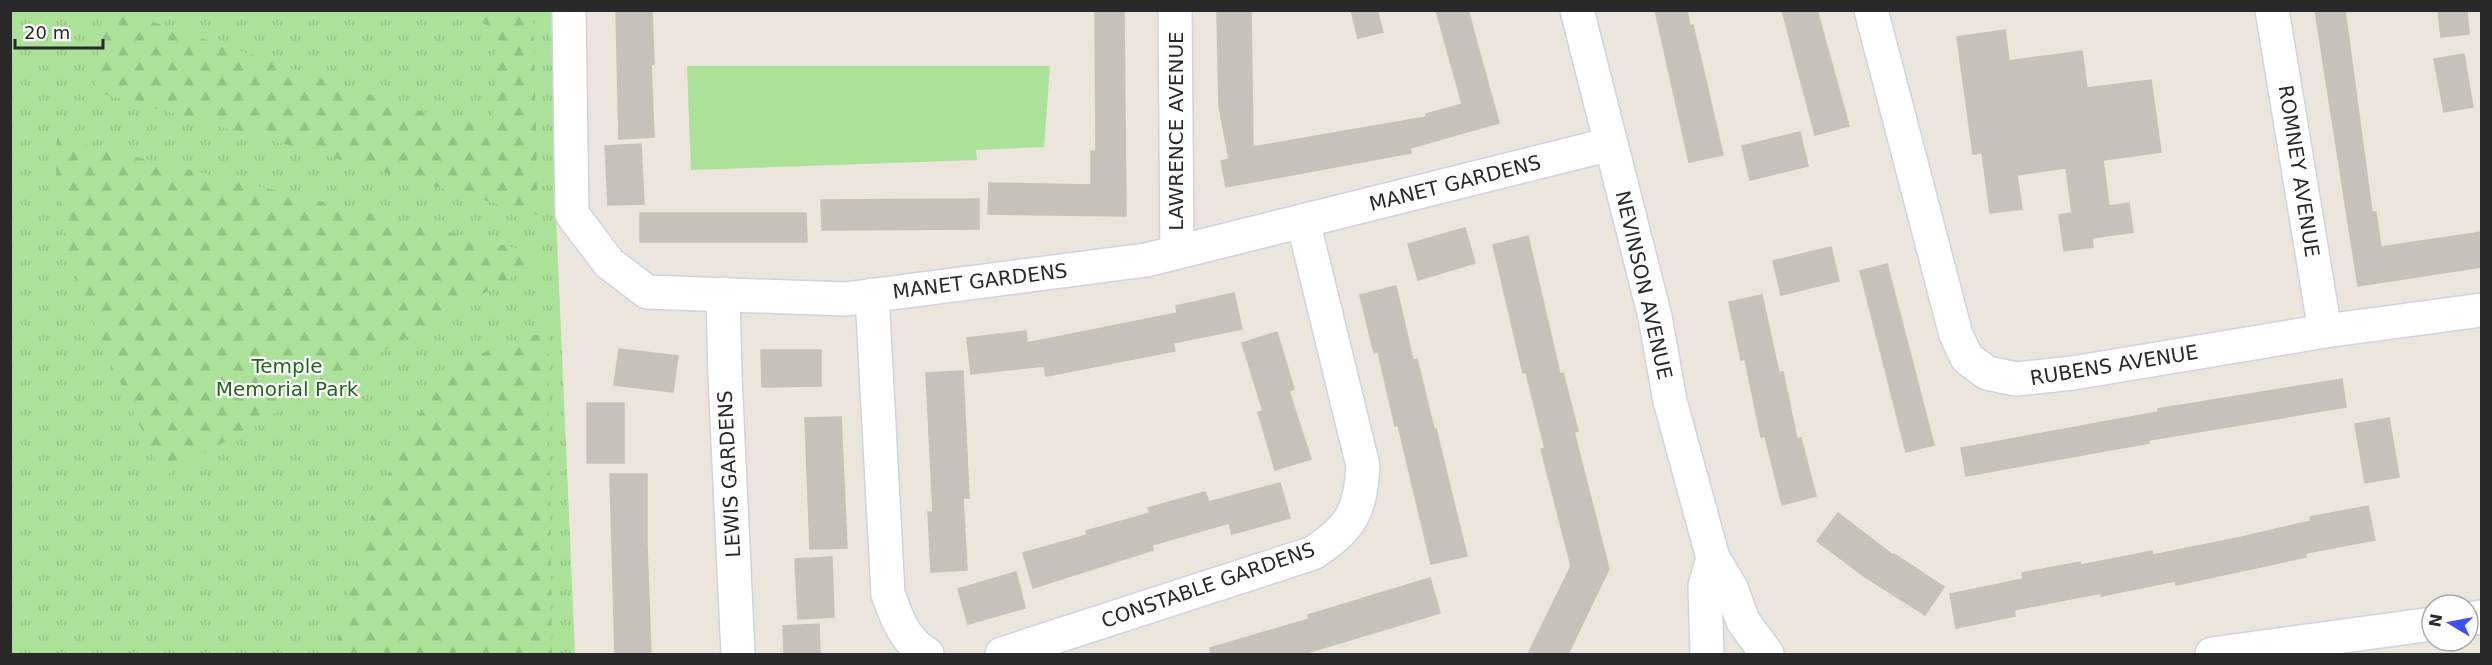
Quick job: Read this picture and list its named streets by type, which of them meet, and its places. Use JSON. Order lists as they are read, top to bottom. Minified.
{"streets":{"street":["LAWRENCE AVENUE","ROMNEY AVENUE","MANET GARDENS","NEVINSON AVENUE","RUBENS AVENUE","LEWIS GARDENS","CONSTABLE GARDENS"]},"crossings":[["LAWRENCE AVENUE","MANET GARDENS"],["ROMNEY AVENUE","RUBENS AVENUE"],["MANET GARDENS","NEVINSON AVENUE"],["MANET GARDENS","LEWIS GARDENS"],["MANET GARDENS","CONSTABLE GARDENS"]],"parks":["Temple Memorial Park"],"scale_bar":"20 m","north":"left"}
